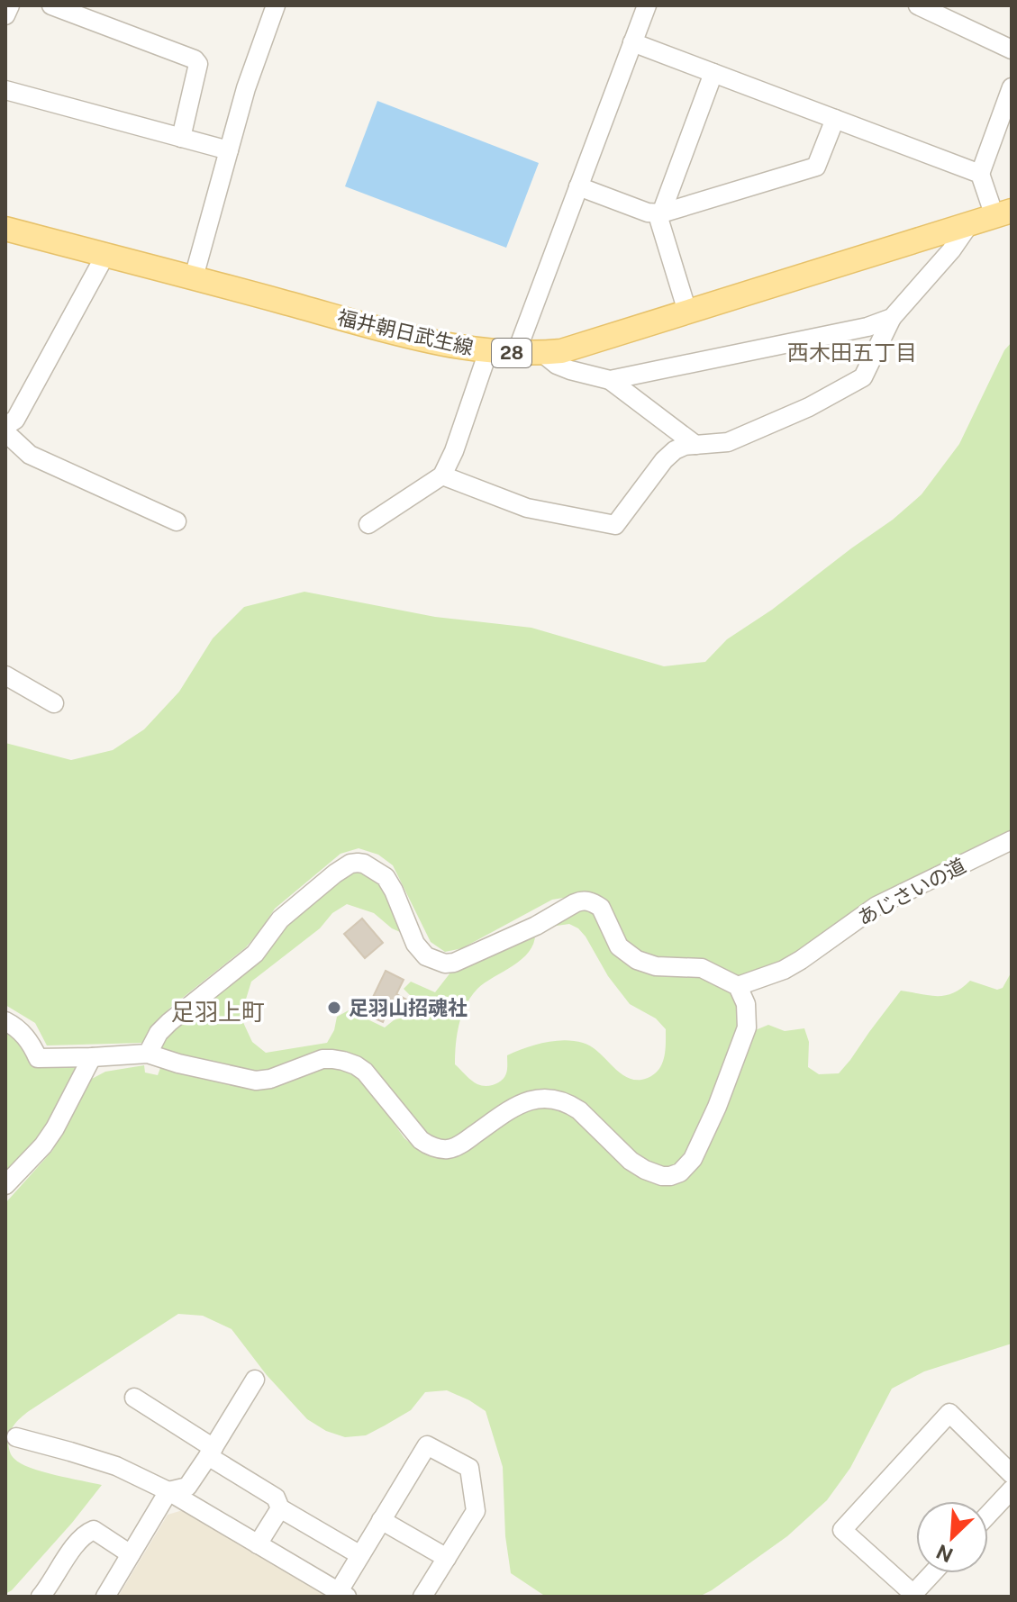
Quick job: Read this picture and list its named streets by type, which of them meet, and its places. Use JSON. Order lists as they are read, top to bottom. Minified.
{"streets":{"main road":["福井朝日武生線","28"],"street":["あじさいの道"]},"districts":["西木田五丁目","足羽上町"],"places":["足羽山招魂社"],"north":"bottom left"}
